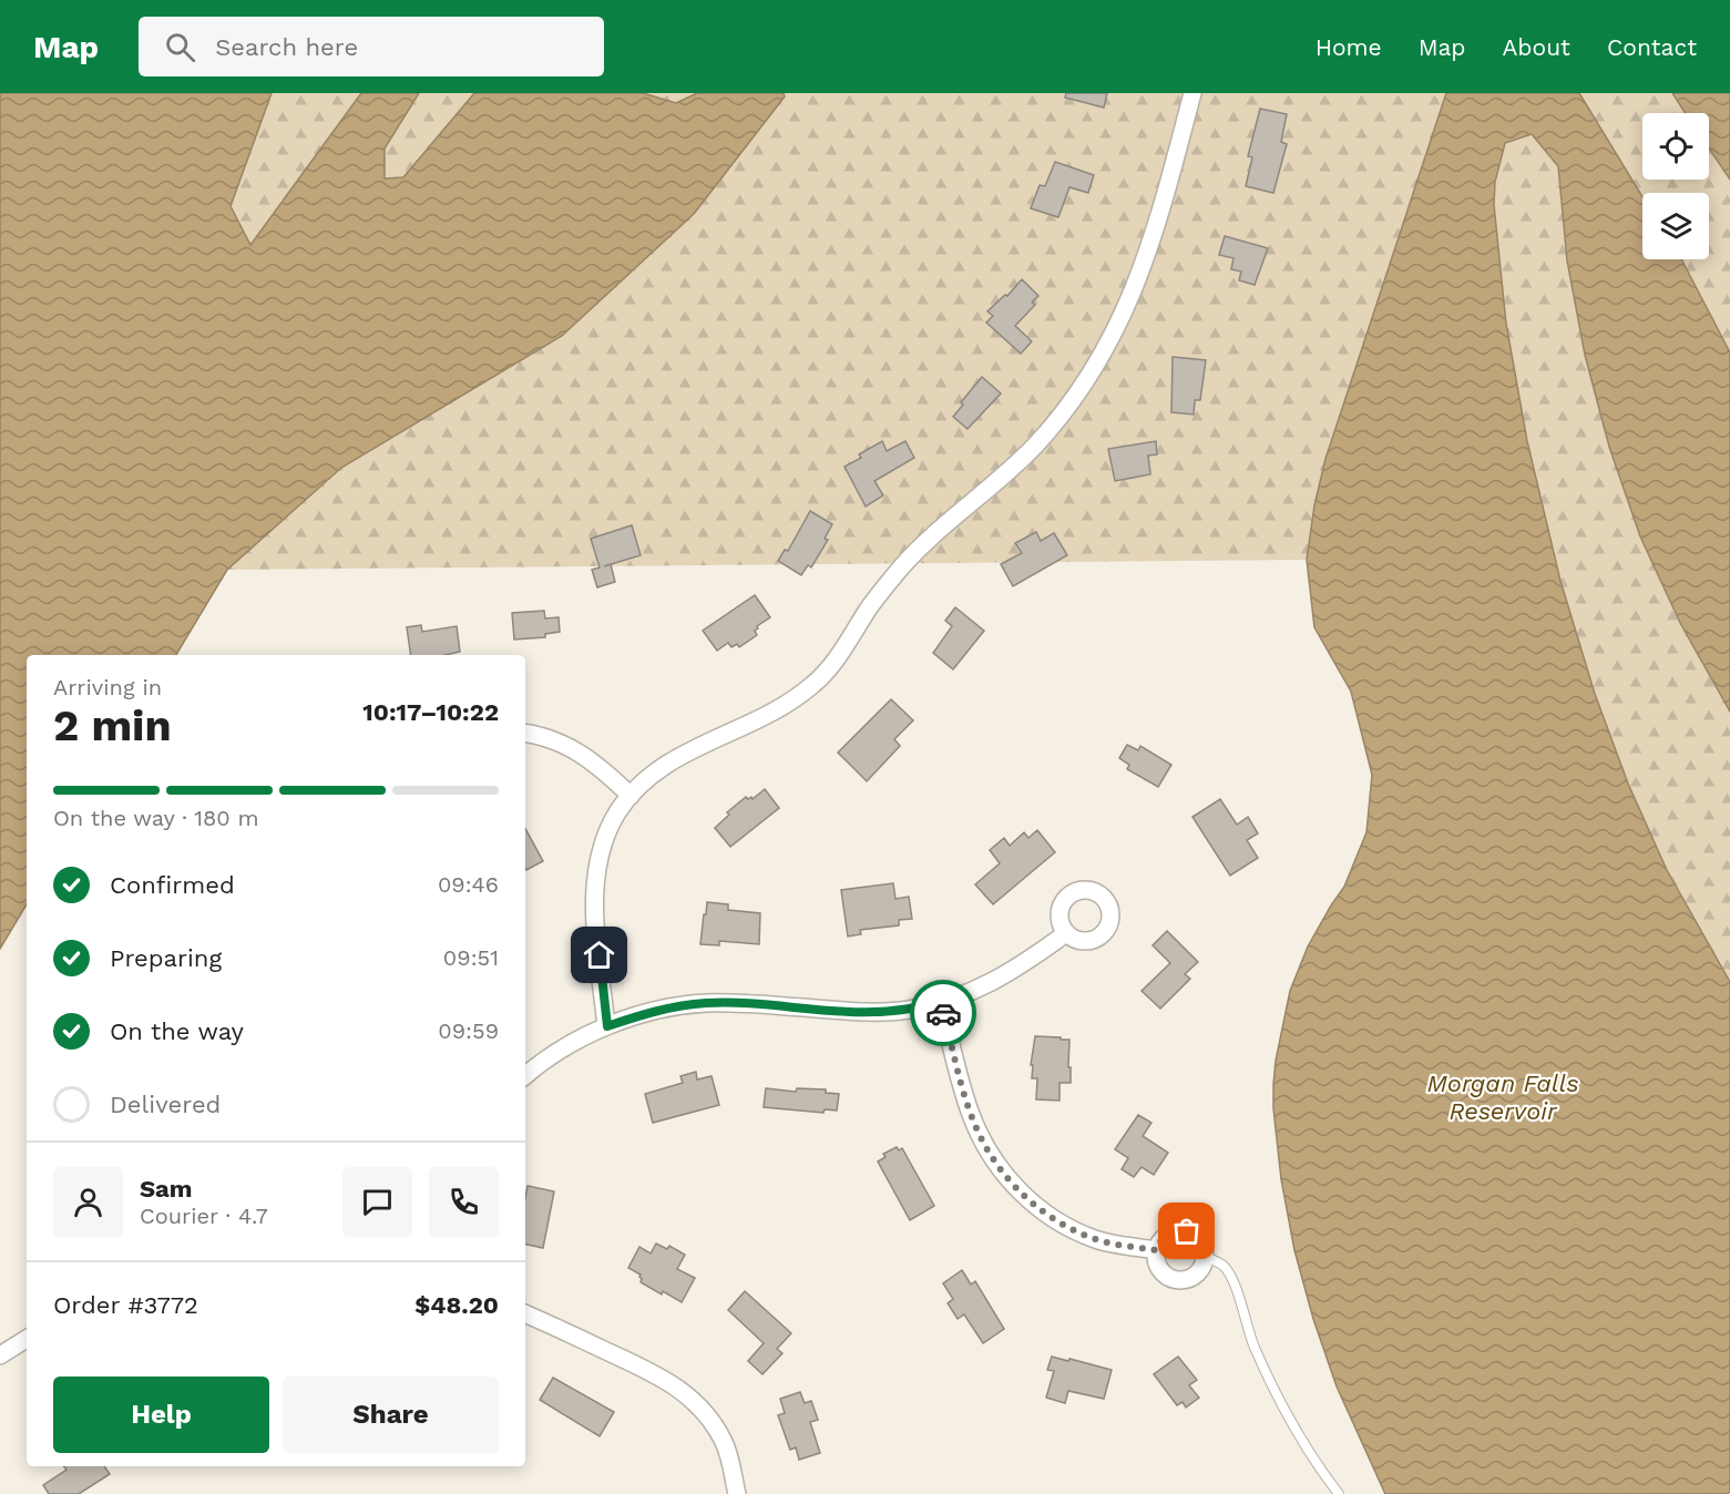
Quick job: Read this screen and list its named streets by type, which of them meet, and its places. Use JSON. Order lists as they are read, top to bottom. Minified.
{"water":["Morgan Falls Reservoir"],"page":{"header":"Map","search":"Search here","nav":["Home","Map","About","Contact"],"heading":["2 min","Arriving in","10:17–10:22"],"panel":["Sam","Courier · 4.7","Order #3772","$48.20"],"bar":"On the way · 180 m","list":[["Confirmed","09:46"],["Preparing","09:51"],["On the way","09:59"],"Delivered"],"buttons":["Help","Share"]}}
